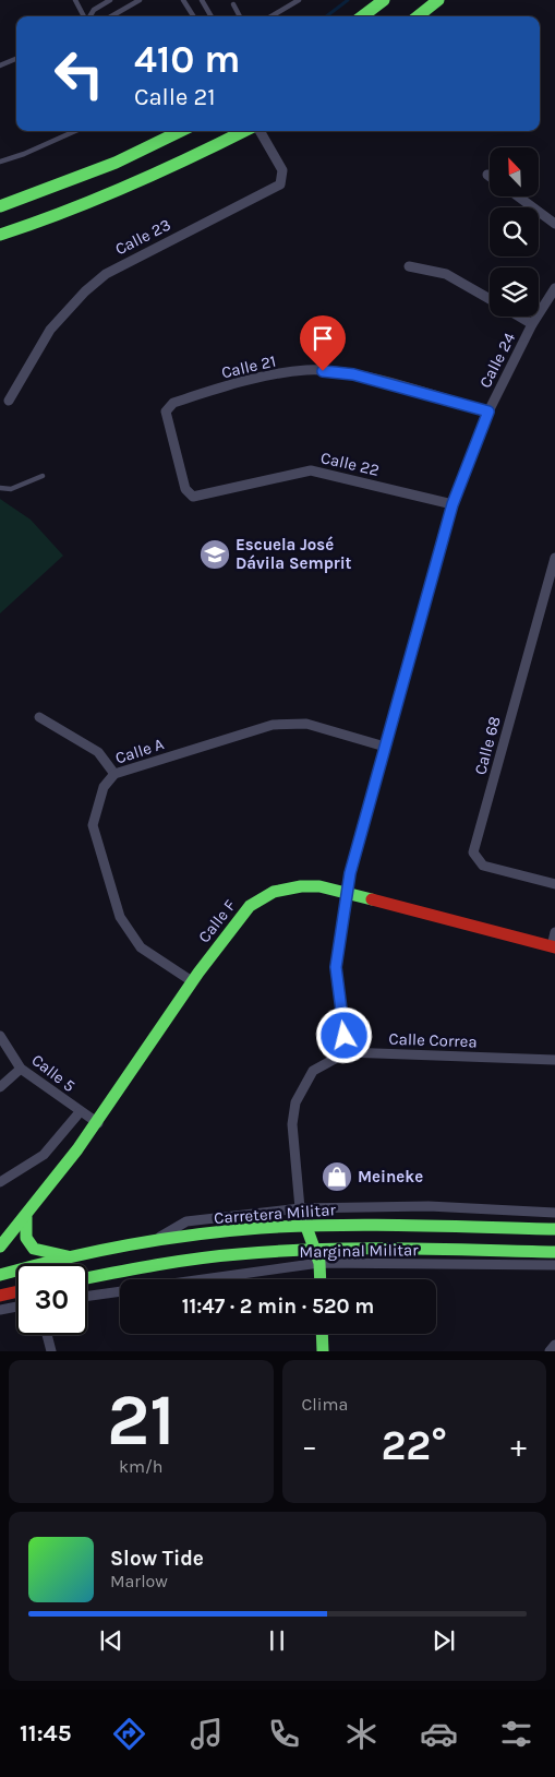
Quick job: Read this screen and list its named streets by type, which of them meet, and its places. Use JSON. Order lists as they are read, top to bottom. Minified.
{"streets":{"main road":["Calle F","Carretera Militar"],"street":["Calle 23","Calle 24","Calle 21","Calle 22","Calle 68","Calle A","Calle Correa","Calle 5","Marginal Militar"]},"crossings":[["Calle 24","Calle 21"],["Calle 24","Calle 22"],["Calle 24","Calle A"],["Calle 24","Calle F"],["Calle 24","Calle Correa"],["Calle 21","Calle 22"],["Calle A","Calle F"],["Calle F","Calle 5"]],"places":{"school or university":["Escuela José Dávila Semprit"],"shop":["Meineke"]},"north":"top left","page":{"turn":["410 m","Calle 21"],"limit":"30","trip":"11:47 · 2 min · 520 m","tile":[["21","km/h"],"Clima"],"heat":["−","22°","+"],"song":["Slow Tide","Marlow"],"tabs":"11:45"}}
